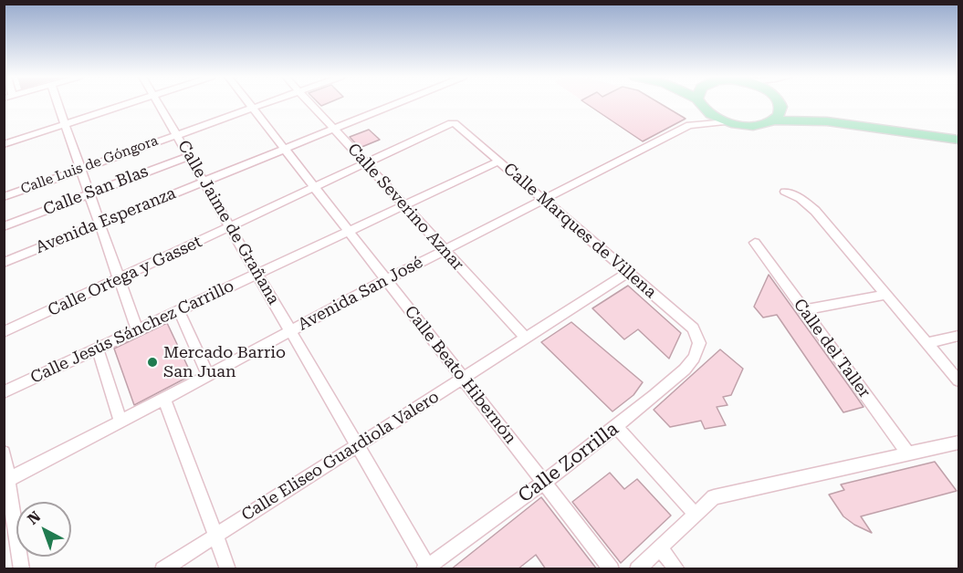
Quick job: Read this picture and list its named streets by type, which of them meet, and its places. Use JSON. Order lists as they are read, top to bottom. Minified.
{"streets":{"street":["Calle Luis de Góngora","Calle San Blas","Calle Severino Aznar","Avenida Esperanza","Calle Jaime de Grañana","Calle Marques de Villena","Calle Ortega y Gasset","Avenida San José","Calle Jesús Sánchez Carrillo","Calle del Taller","Calle Beato Hibernón","Calle Eliseo Guardiola Valero","Calle Zorrilla"]},"crossings":[["Calle Luis de Góngora","Calle Jaime de Grañana"],["Calle Luis de Góngora","Calle Beato Hibernón"],["Calle San Blas","Calle Jaime de Grañana"],["Calle Severino Aznar","Avenida Esperanza"],["Calle Severino Aznar","Calle Ortega y Gasset"],["Calle Severino Aznar","Avenida San José"],["Calle Severino Aznar","Calle Jesús Sánchez Carrillo"],["Calle Severino Aznar","Calle Eliseo Guardiola Valero"],["Avenida Esperanza","Calle Jaime de Grañana"],["Avenida Esperanza","Calle Beato Hibernón"],["Calle Jaime de Grañana","Calle Ortega y Gasset"],["Calle Jaime de Grañana","Avenida San José"],["Calle Jaime de Grañana","Calle Jesús Sánchez Carrillo"],["Calle Jaime de Grañana","Calle Eliseo Guardiola Valero"],["Calle Jaime de Grañana","Calle Zorrilla"],["Calle Marques de Villena","Calle Ortega y Gasset"],["Calle Marques de Villena","Avenida San José"],["Calle Marques de Villena","Calle Jesús Sánchez Carrillo"],["Calle Marques de Villena","Calle Eliseo Guardiola Valero"],["Calle Marques de Villena","Calle Zorrilla"],["Calle Ortega y Gasset","Calle Beato Hibernón"],["Avenida San José","Calle Beato Hibernón"],["Calle Jesús Sánchez Carrillo","Calle Beato Hibernón"],["Calle Beato Hibernón","Calle Eliseo Guardiola Valero"],["Calle Beato Hibernón","Calle Zorrilla"]],"places":["Mercado Barrio San Juan"],"north":"top left"}
